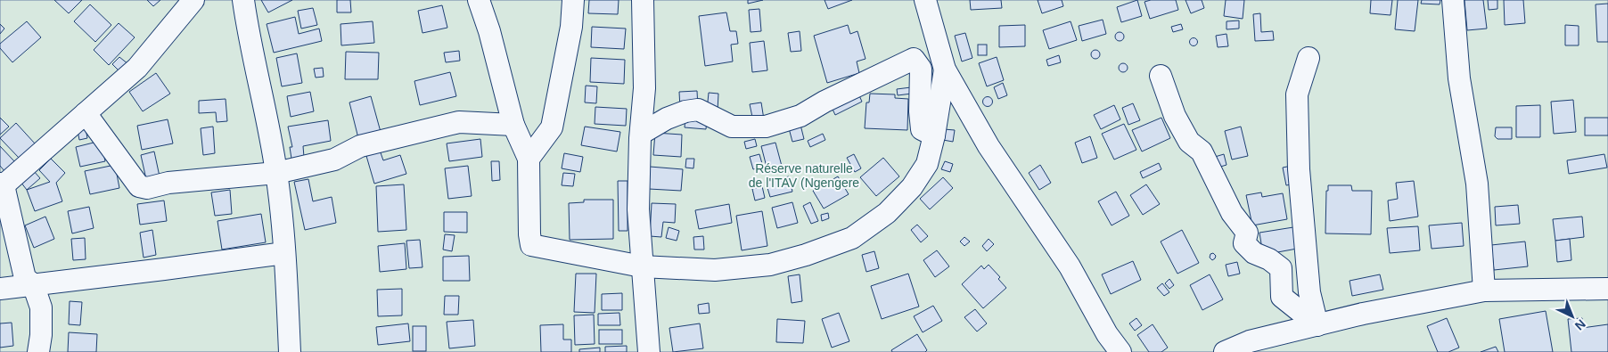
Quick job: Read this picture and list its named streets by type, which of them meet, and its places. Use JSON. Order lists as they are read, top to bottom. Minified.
{"parks":["Réserve naturelle de l'ITAV (Ngengere"],"north":"bottom right"}
